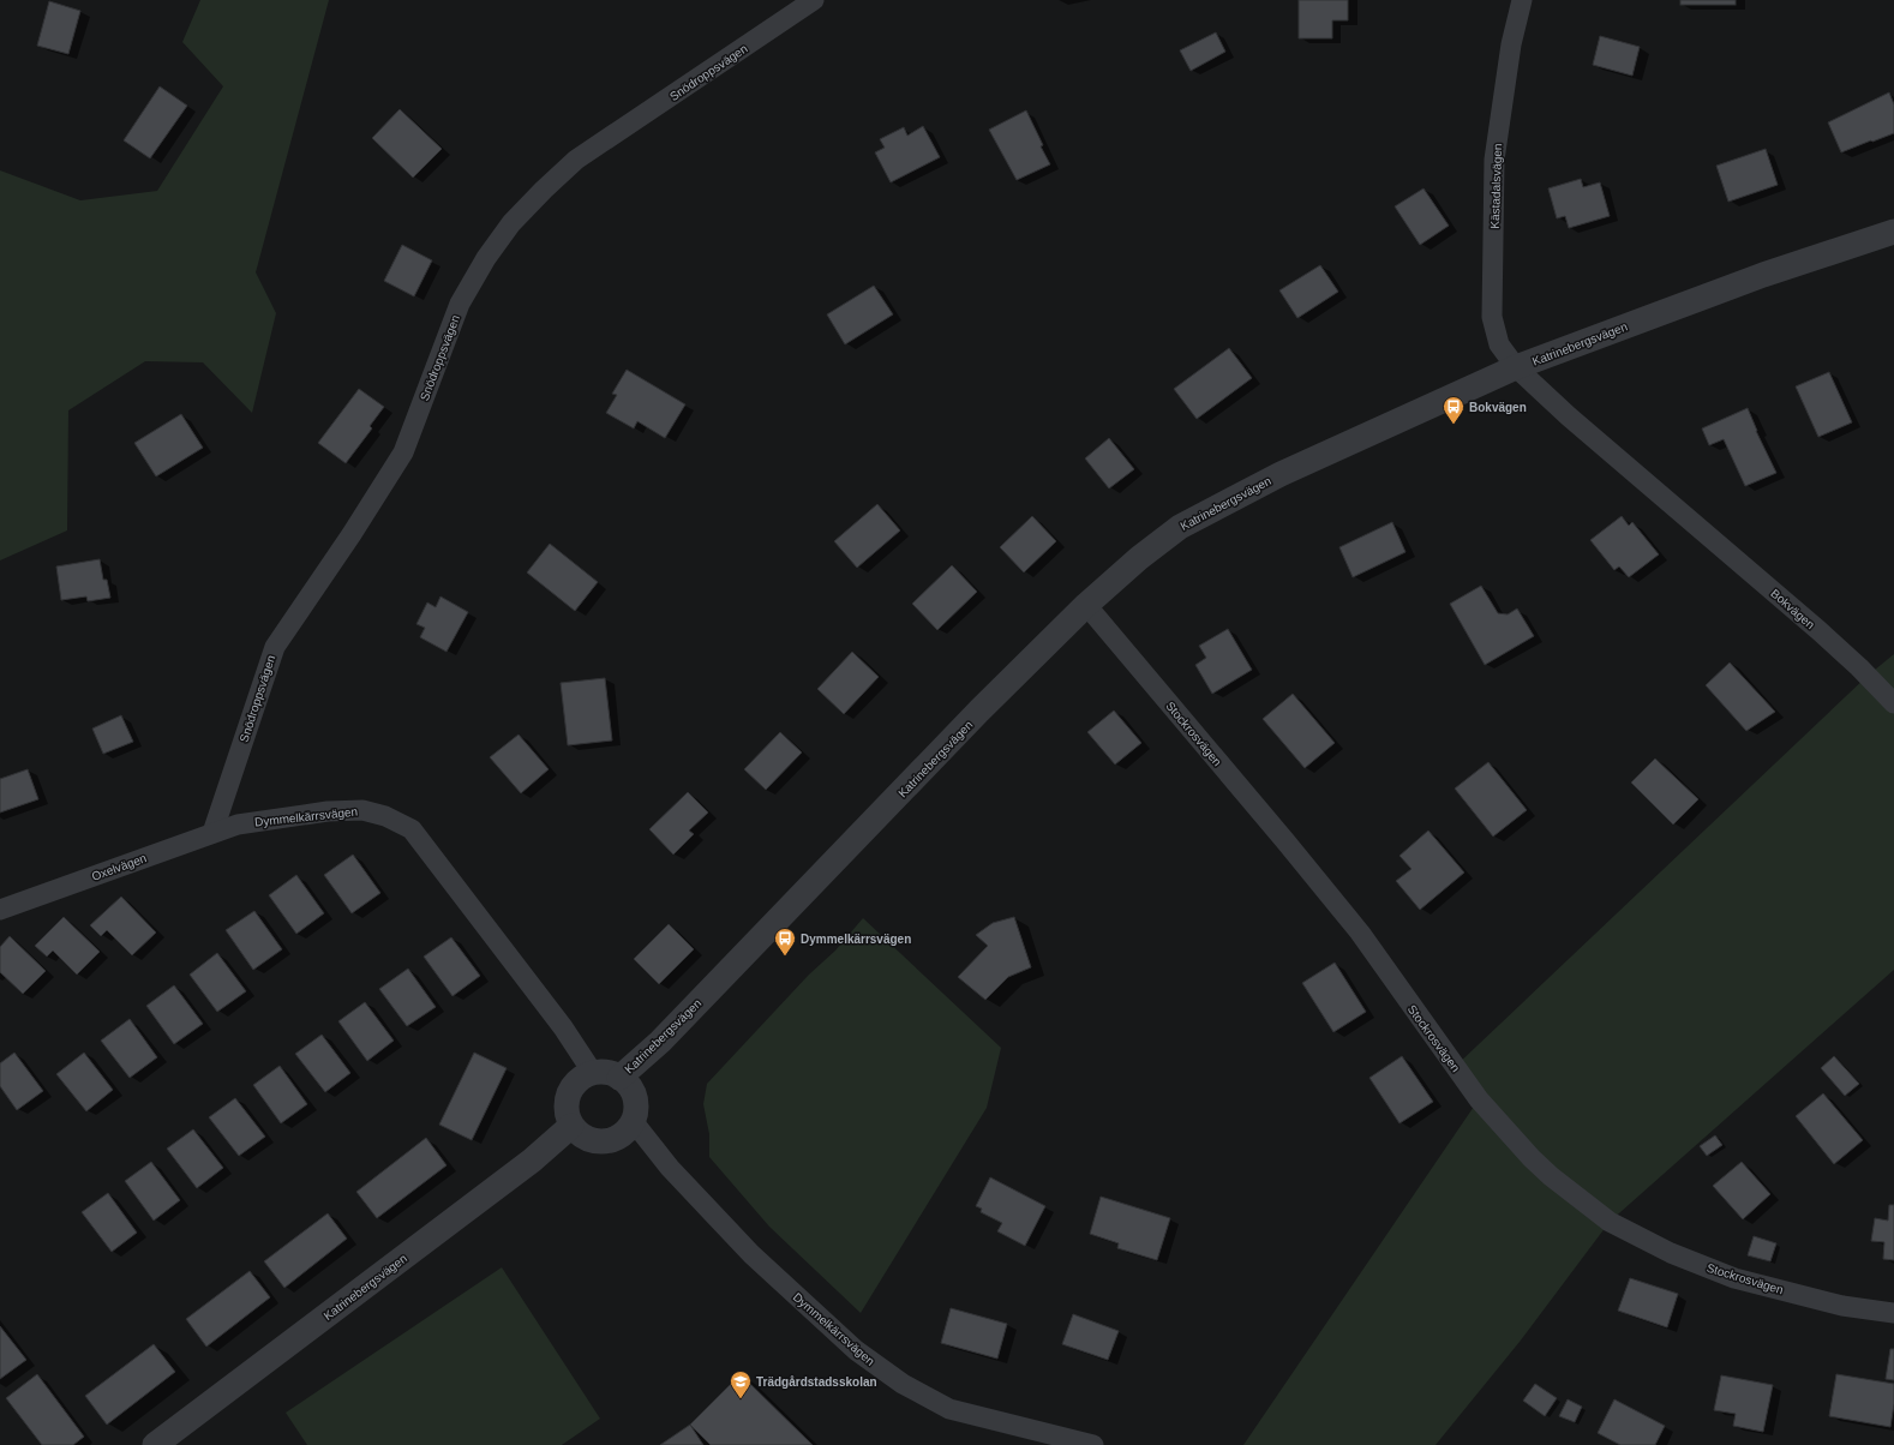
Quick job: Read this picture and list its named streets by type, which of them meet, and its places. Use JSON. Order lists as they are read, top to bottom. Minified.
{"streets":{"street":["Snödroppsvägen","Kästadalsvägen","Katrinebergsvägen","Bokvägen","Stockrosvägen","Dymmelkärrsvägen","Oxelvägen"]},"crossings":[["Snödroppsvägen","Oxelvägen"],["Kästadalsvägen","Katrinebergsvägen"],["Kästadalsvägen","Bokvägen"],["Katrinebergsvägen","Bokvägen"],["Katrinebergsvägen","Stockrosvägen"],["Katrinebergsvägen","Dymmelkärrsvägen"],["Dymmelkärrsvägen","Oxelvägen"]],"places":{"bus stop":["Bokvägen","Dymmelkärrsvägen"],"school or university":["Trädgårdstadsskolan"]}}
